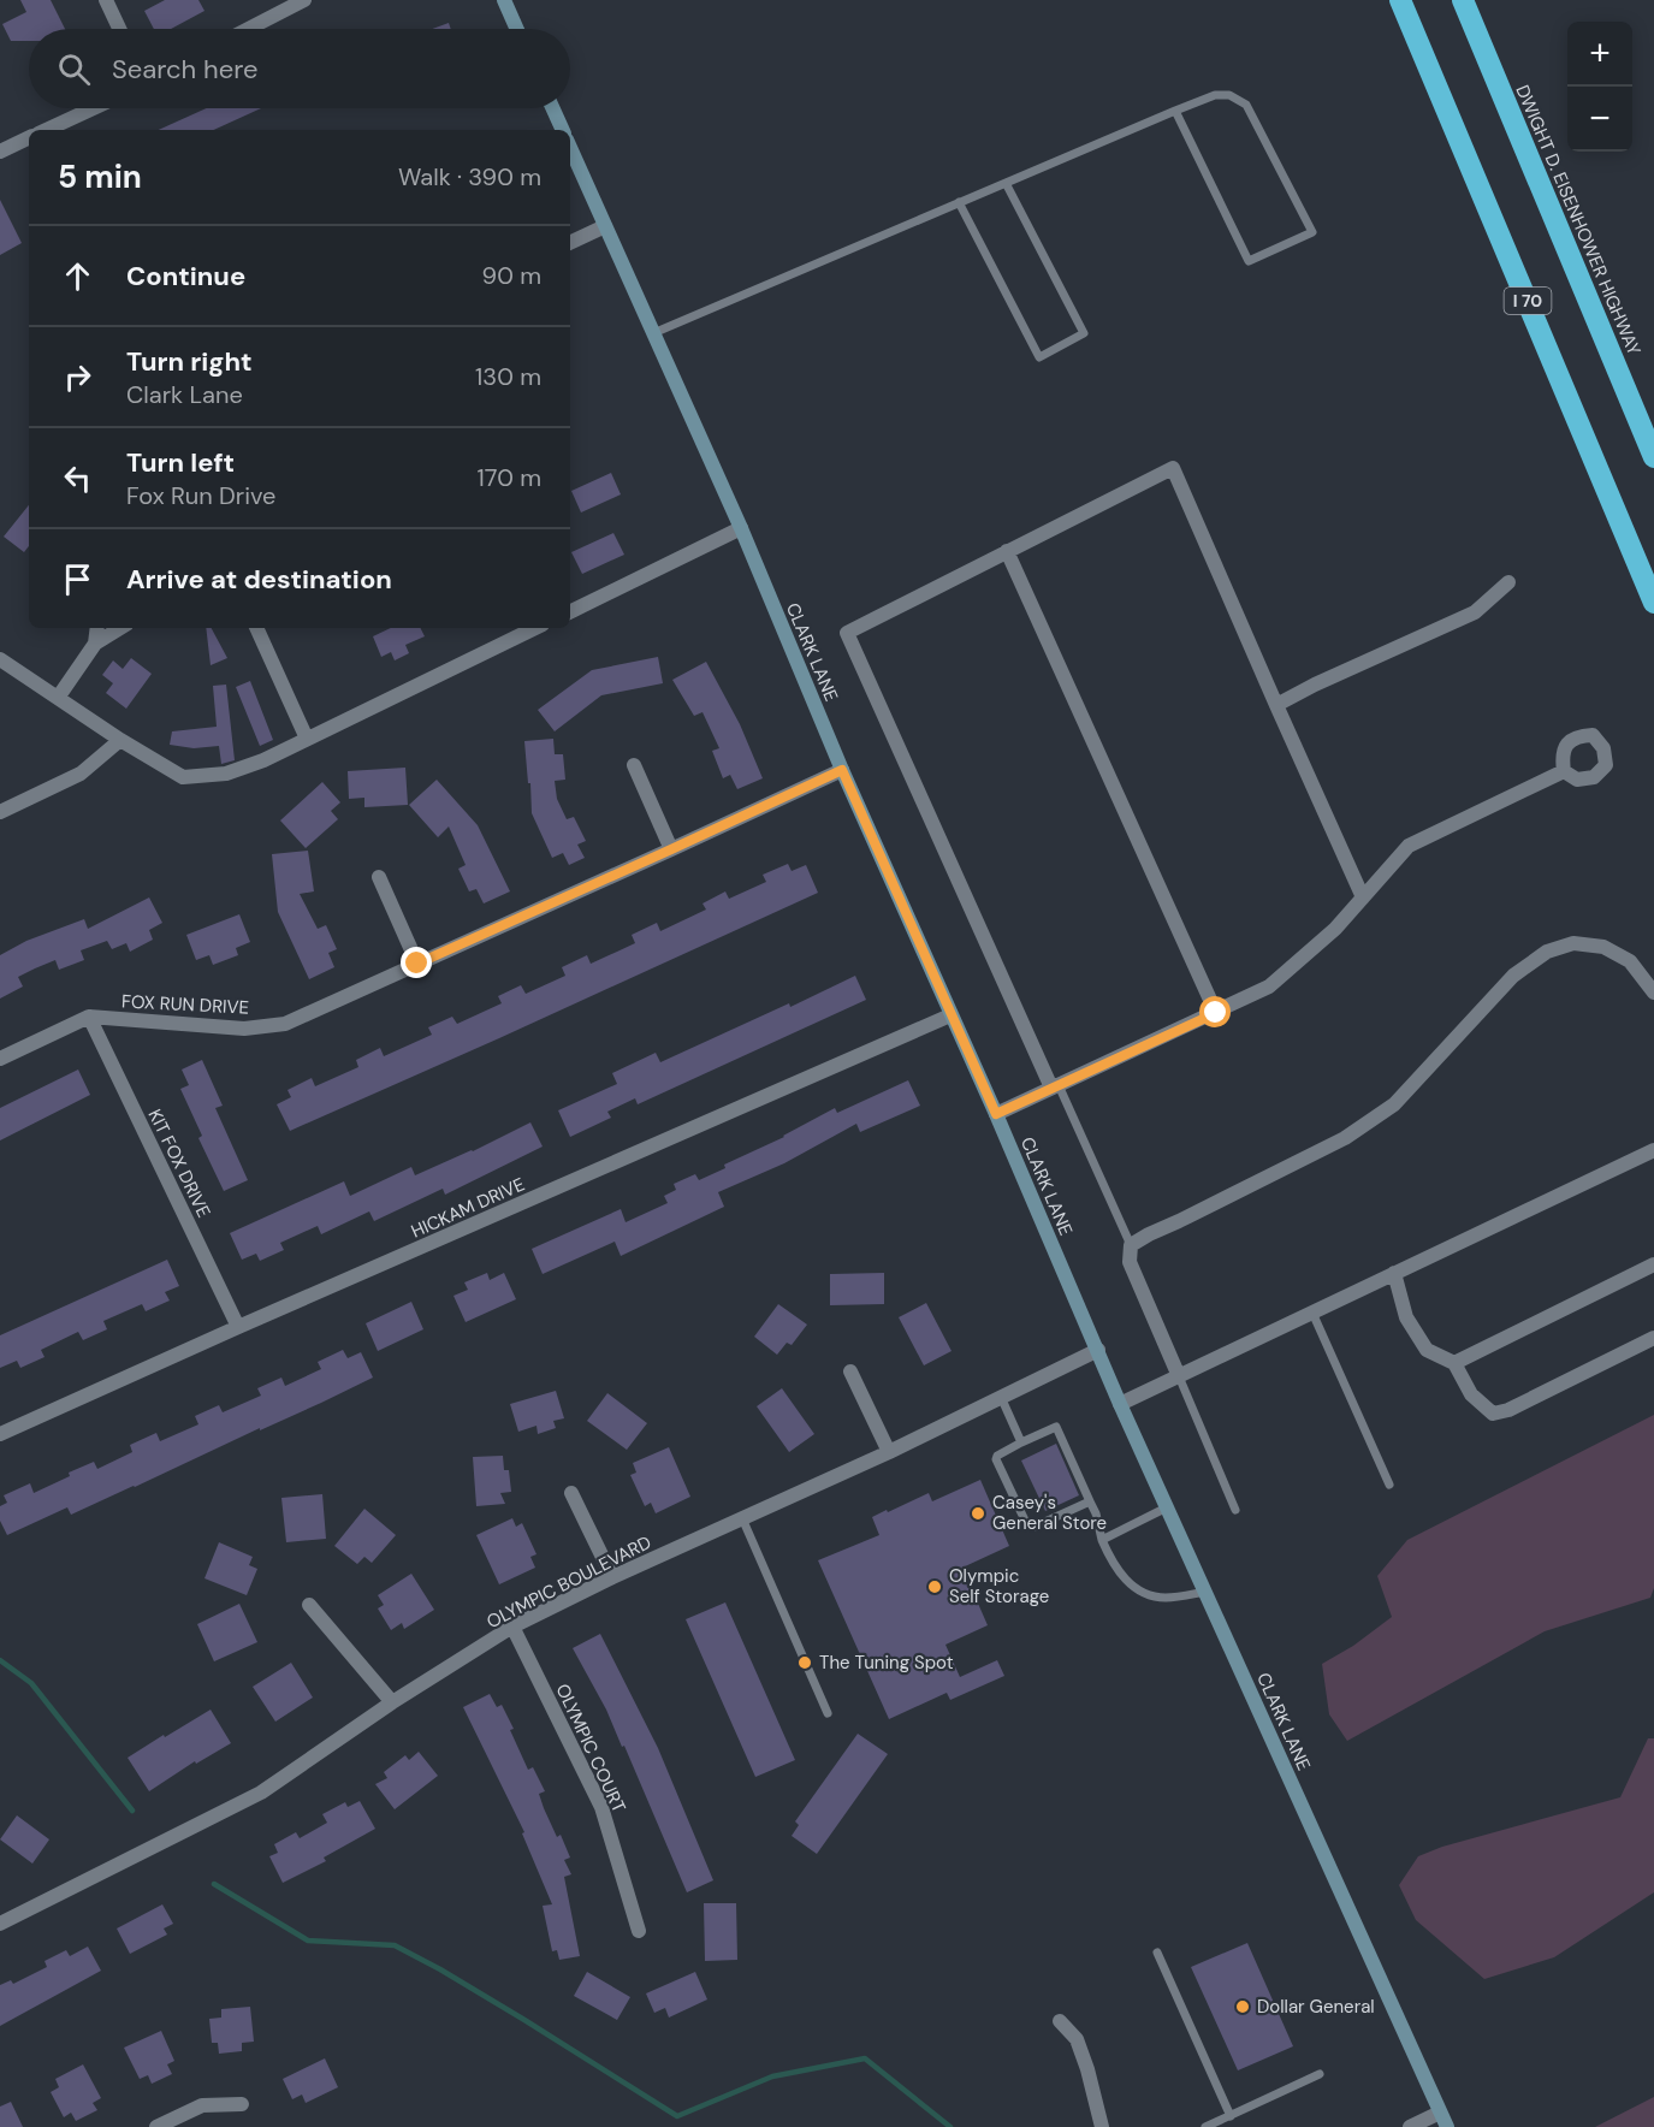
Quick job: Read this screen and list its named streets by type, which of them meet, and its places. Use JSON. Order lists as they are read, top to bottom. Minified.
{"streets":{"highway":["DWIGHT D. EISENHOWER HIGHWAY","I 70"],"main road":["CLARK LANE"],"street":["FOX RUN DRIVE","KIT FOX DRIVE","HICKAM DRIVE","OLYMPIC BOULEVARD","OLYMPIC COURT"]},"crossings":[["CLARK LANE","FOX RUN DRIVE"],["CLARK LANE","HICKAM DRIVE"],["CLARK LANE","OLYMPIC BOULEVARD"],["FOX RUN DRIVE","KIT FOX DRIVE"],["KIT FOX DRIVE","HICKAM DRIVE"],["OLYMPIC BOULEVARD","OLYMPIC COURT"]],"places":["Casey's General Store","Olympic Self Storage","The Tuning Spot","Dollar General"],"page":{"map_buttons":["+","−"],"search":"Search here","heading":["5 min","Walk · 390 m"],"list":[["Continue","90 m"],["Turn right","Clark Lane","130 m"],["Turn left","Fox Run Drive","170 m"],"Arrive at destination"]}}
